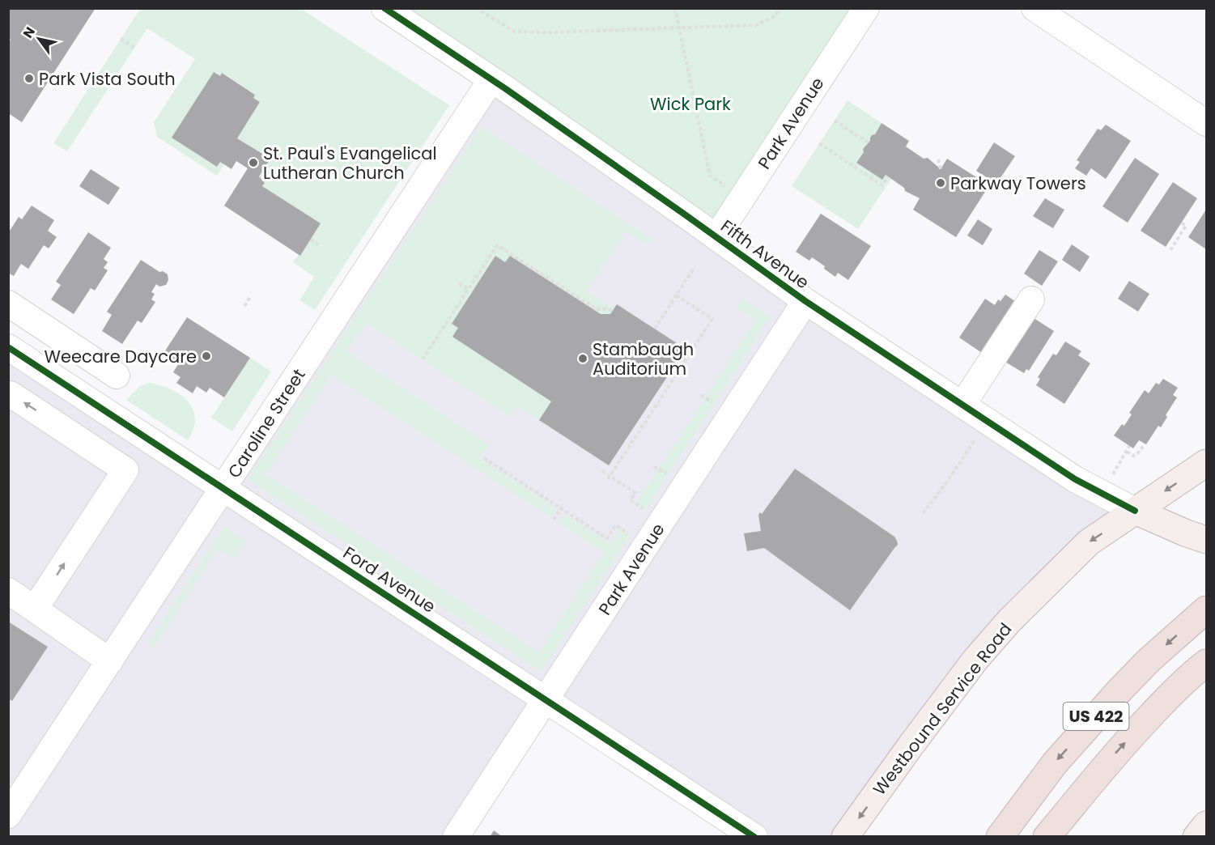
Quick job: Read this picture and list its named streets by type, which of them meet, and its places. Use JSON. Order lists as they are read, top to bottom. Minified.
{"streets":{"highway":["US 422"],"main road":["Fifth Avenue","Westbound Service Road"],"street":["Park Avenue","Caroline Street","Ford Avenue"]},"crossings":[["Park Avenue","Fifth Avenue"],["Park Avenue","Ford Avenue"],["Fifth Avenue","Caroline Street"],["Fifth Avenue","Westbound Service Road"],["Caroline Street","Ford Avenue"]],"one_way":["Westbound Service Road"],"parks":["Wick Park"],"places":["Park Vista South","St. Paul's Evangelical Lutheran Church","Parkway Towers","Weecare Daycare","Stambaugh Auditorium"],"north":"top left"}
